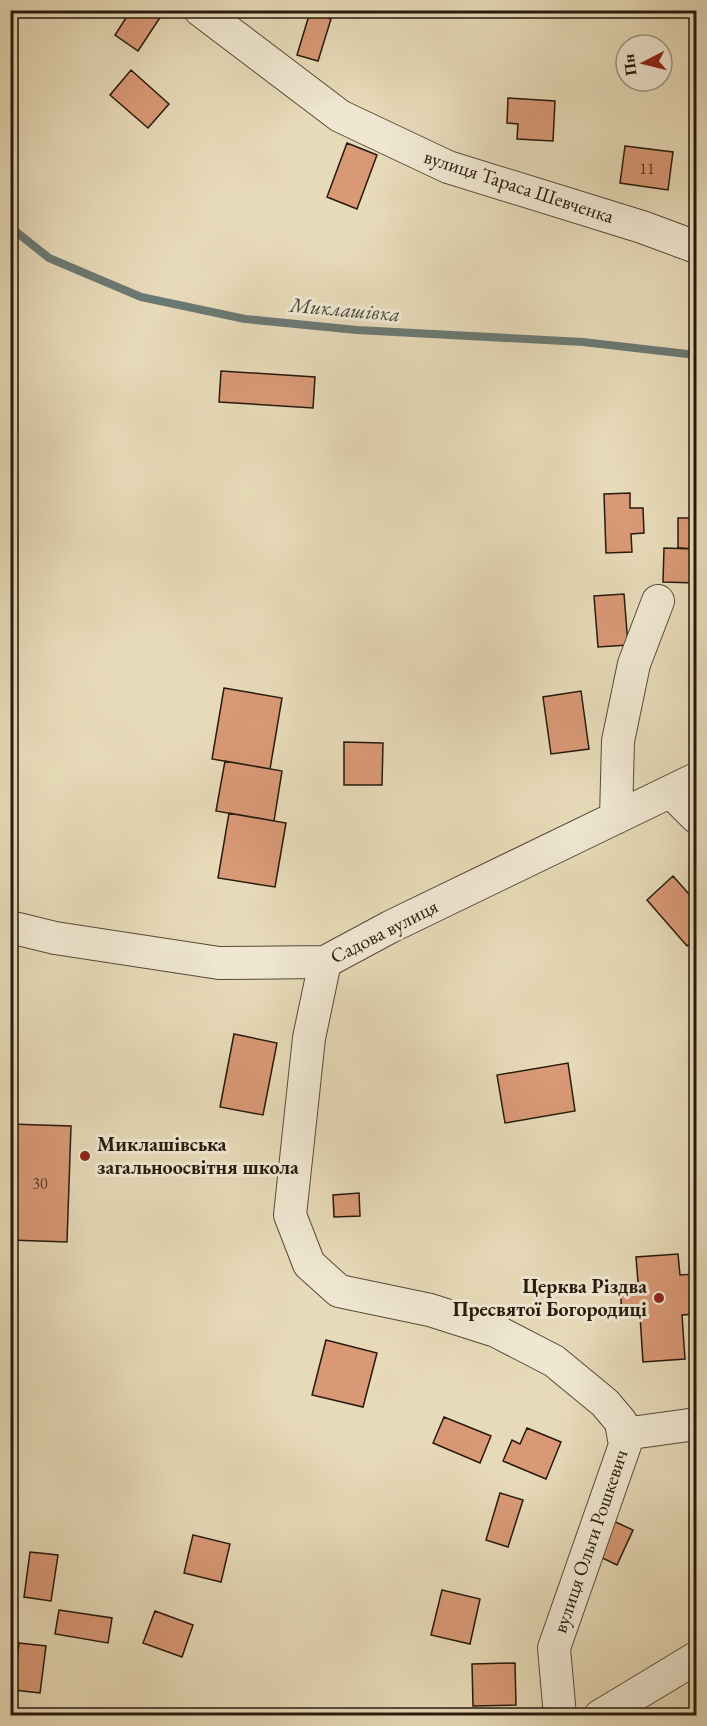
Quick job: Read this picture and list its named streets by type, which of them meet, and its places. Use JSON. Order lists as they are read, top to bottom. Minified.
{"streets":{"street":["вулиця Тараса Шевченка","Садова вулиця","вулиця Ольги Рошкевич"]},"crossings":[["Садова вулиця","вулиця Ольги Рошкевич"]],"water":["Миклашівка"],"places":["Миклашівська загальноосвітня школа","Церква Різдва Пресвятої Богородиці"],"house_numbers":["11","30"],"north":"left"}
